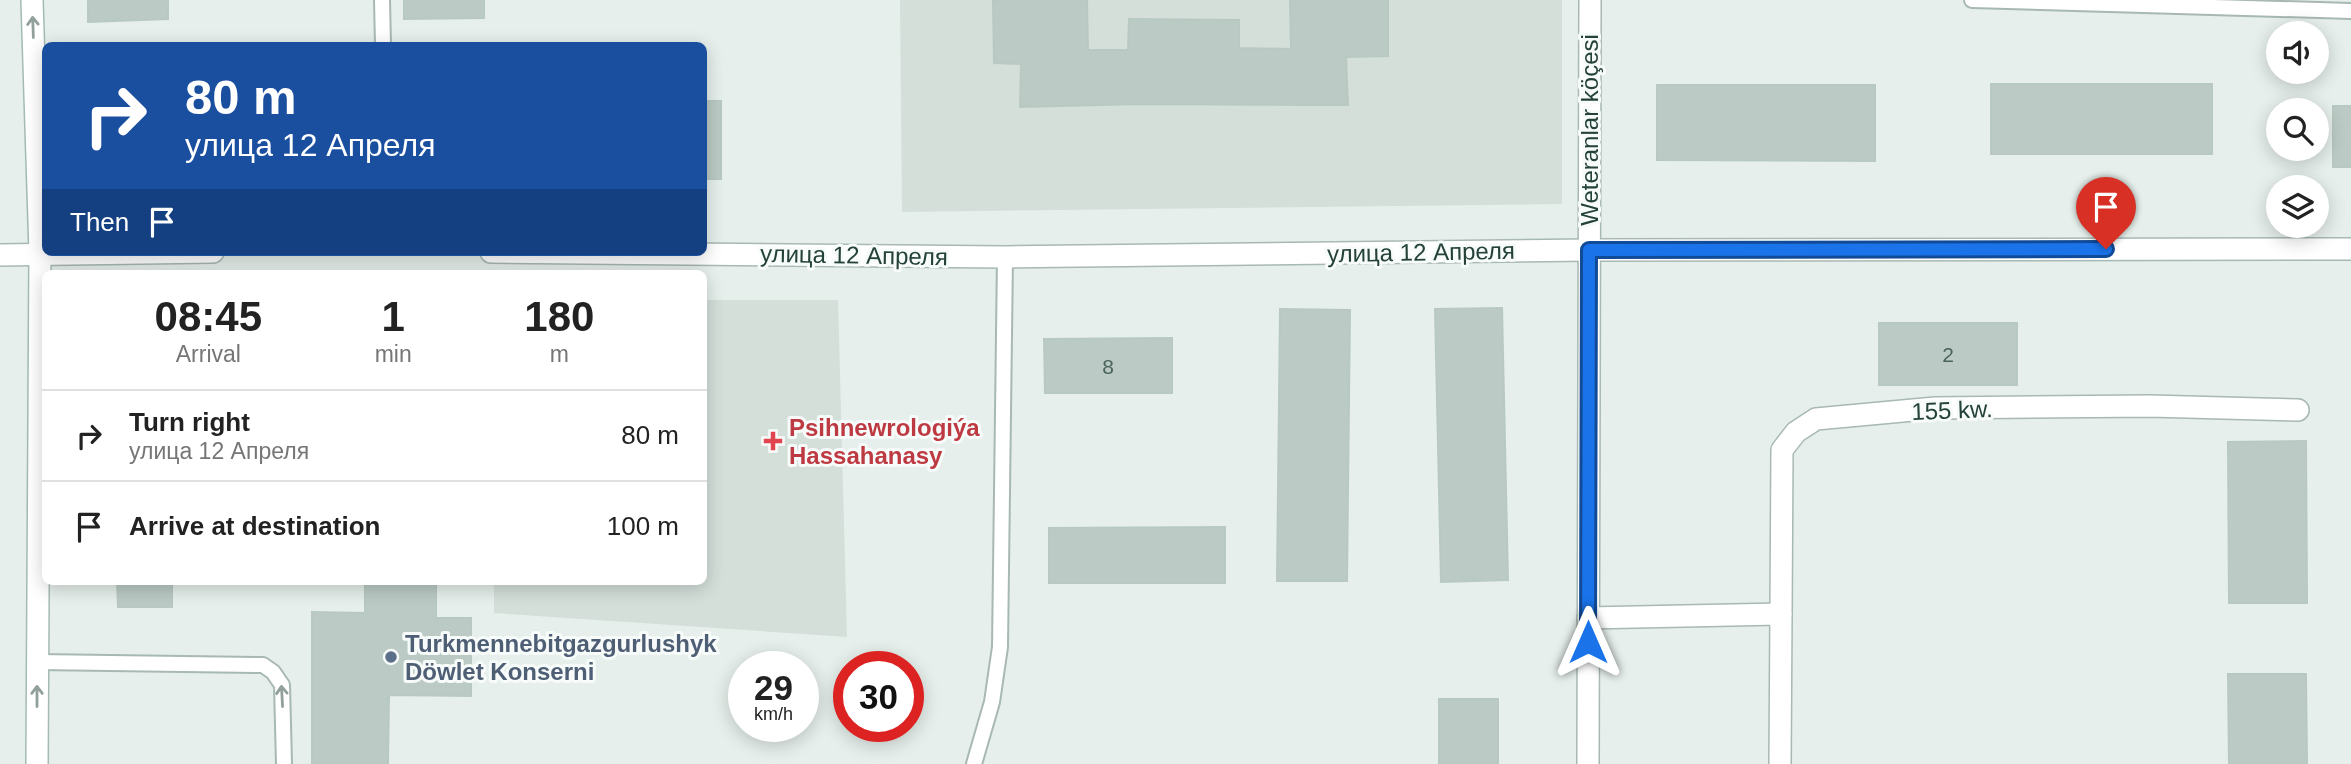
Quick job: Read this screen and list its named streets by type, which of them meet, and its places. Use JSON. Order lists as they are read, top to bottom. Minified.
{"streets":{"street":["Weteranlar köçesi","улица 12 Апреля","155 kw."]},"crossings":[["Weteranlar köçesi","улица 12 Апреля"]],"places":{"health":["Psihnewrologiýa Hassahanasy"],"other":["Turkmennebitgazgurlushyk Döwlet Konserni"]},"house_numbers":["2","8"],"page":{"turn":["80 m","улица 12 Апреля"],"then":"Then","eta":["08:45","Arrival","1","min","180","m"],"list":[{"name":"Turn right","note":"улица 12 Апреля","value":"80 m"},{"name":"Arrive at destination","value":"100 m"}],"speed":"29 km/h","limit":"30"}}
